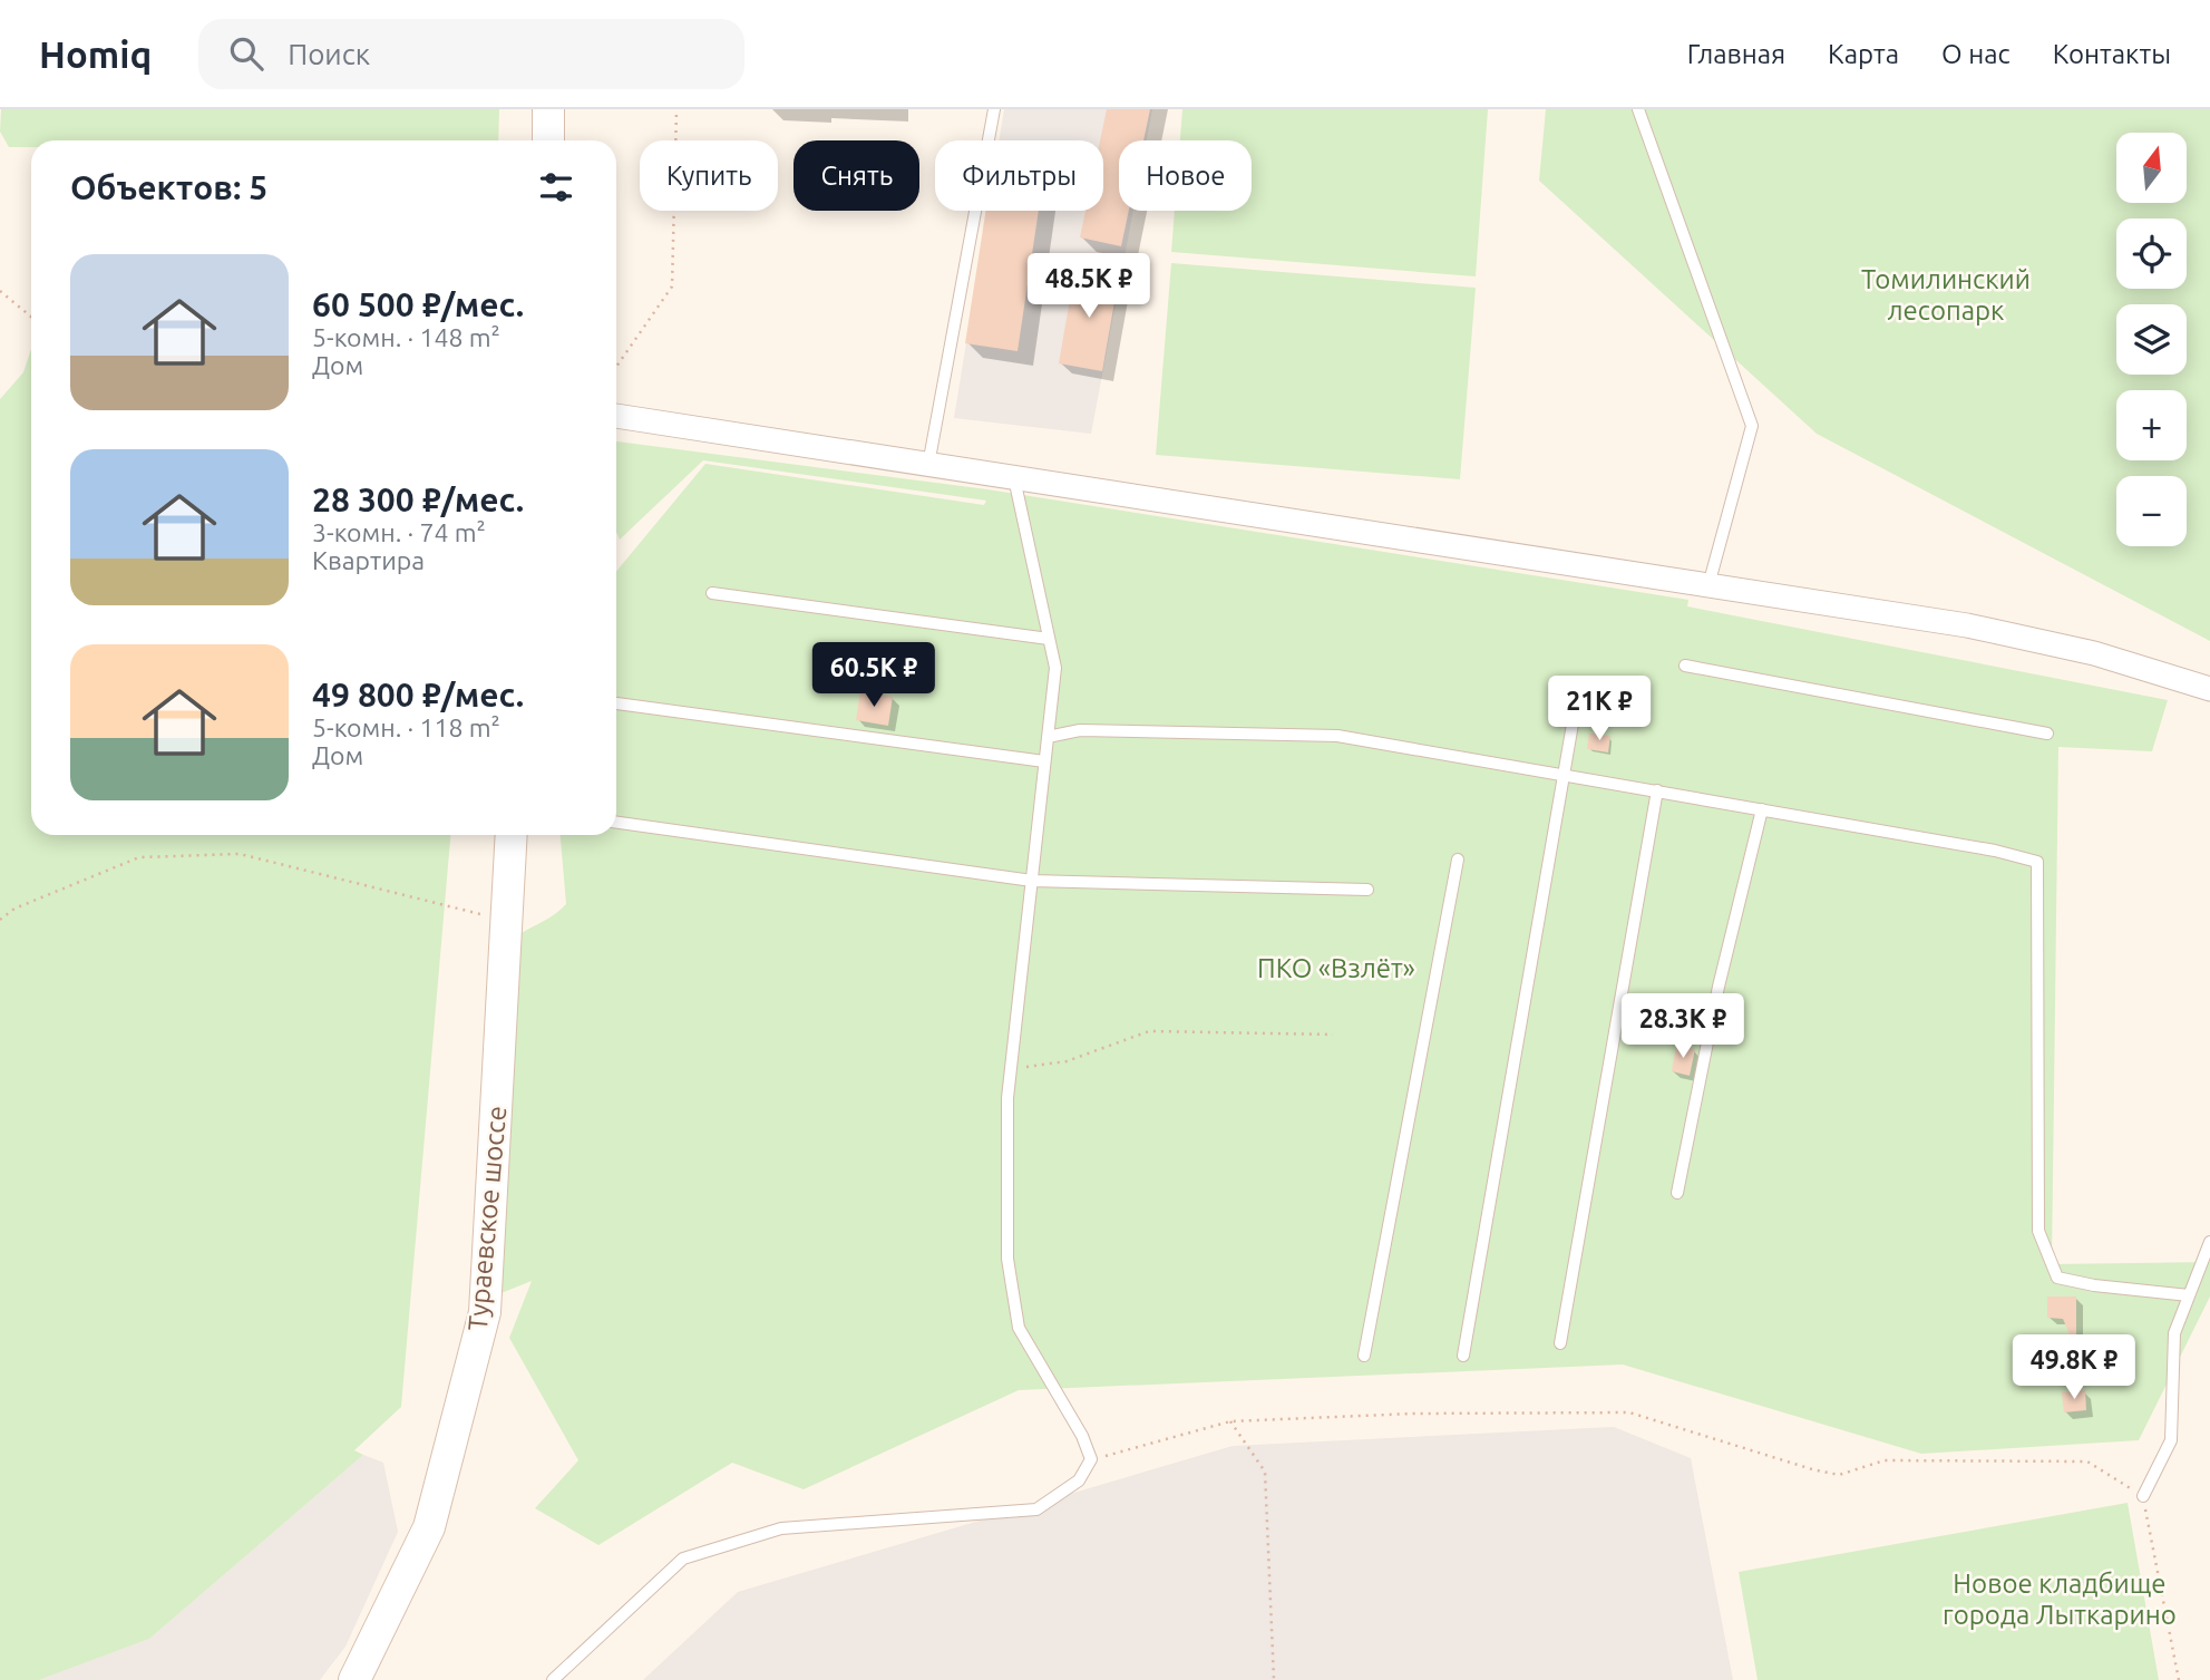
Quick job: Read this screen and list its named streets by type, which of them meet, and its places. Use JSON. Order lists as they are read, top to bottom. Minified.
{"streets":{"main road":["Тураевское шоссе"]},"parks":["Томилинский лесопарк","ПКО «Взлёт»","Новое кладбище города Лыткарино"],"north":"top","page":{"header":"Homiq","search":"Поиск","nav":["Главная","Карта","О нас","Контакты"],"map_buttons":["+","−"],"chip":["Купить","Снять","Фильтры","Новое"],"heading":"Объектов: 5","list":[{"name":"60 500 ₽/мес.","note":"5-комн. · 148 m² · Дом"},{"name":"28 300 ₽/мес.","note":"3-комн. · 74 m² · Квартира"},{"name":"49 800 ₽/мес.","note":"5-комн. · 118 m² · Дом"}],"price":["48.5K ₽","60.5K ₽","21K ₽","28.3K ₽","49.8K ₽"]}}
